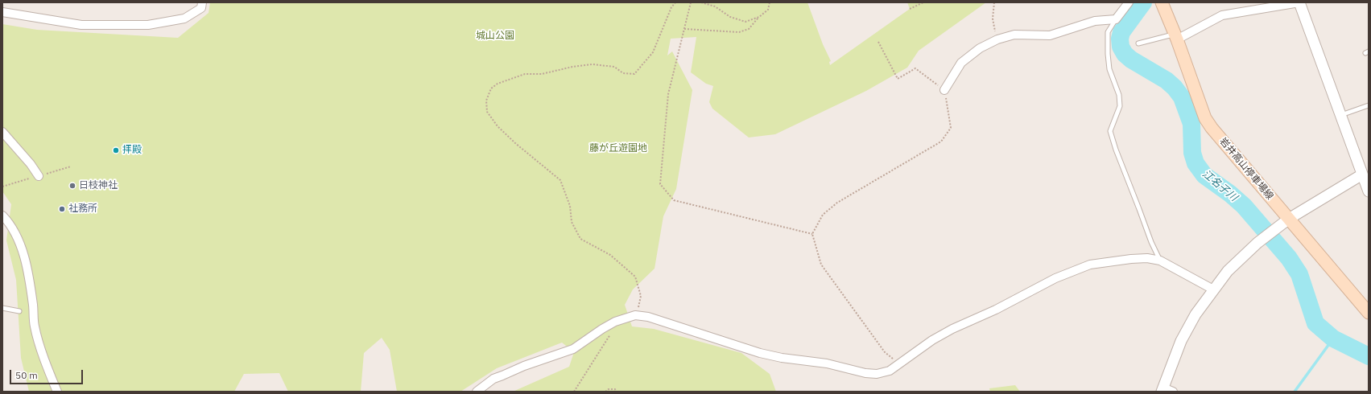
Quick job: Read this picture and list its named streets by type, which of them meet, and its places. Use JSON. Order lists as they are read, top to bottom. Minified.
{"streets":{"main road":["岩井高山停車場線"]},"water":["江名子川"],"parks":["城山公園","藤が丘遊園地"],"places":["拝殿","日枝神社","社務所"],"scale_bar":"50 m"}
